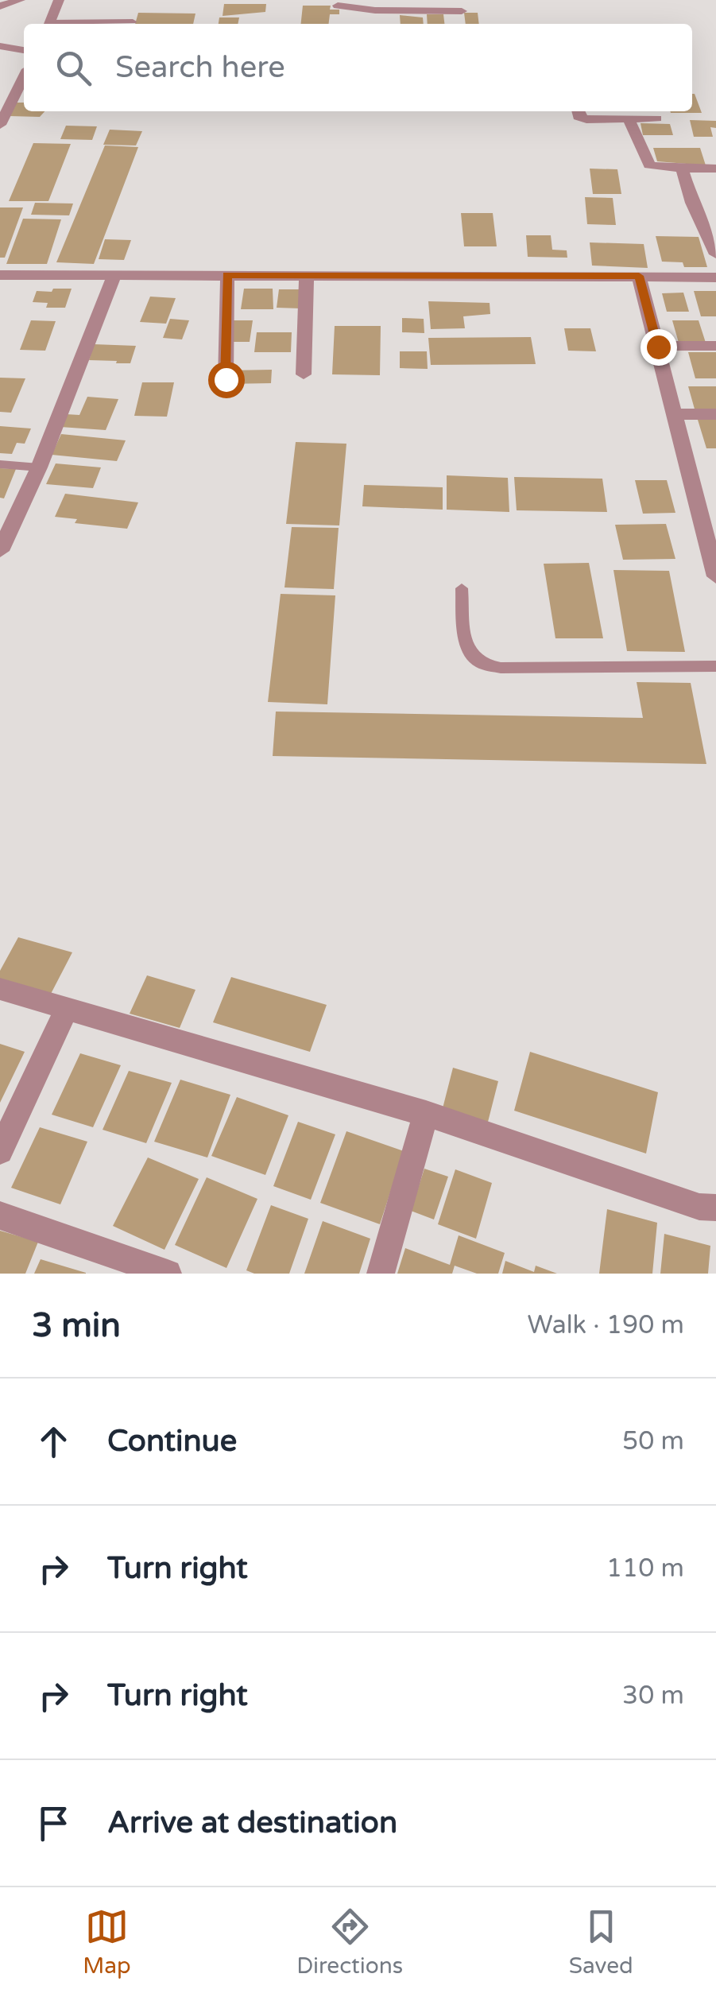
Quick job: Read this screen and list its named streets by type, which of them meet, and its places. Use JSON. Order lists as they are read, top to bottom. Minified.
{"page":{"search":"Search here","heading":["3 min","Walk · 190 m"],"list":[["Continue","50 m"],["Turn right","110 m"],["Turn right","30 m"],"Arrive at destination"],"nav":["Map","Directions","Saved"]}}
